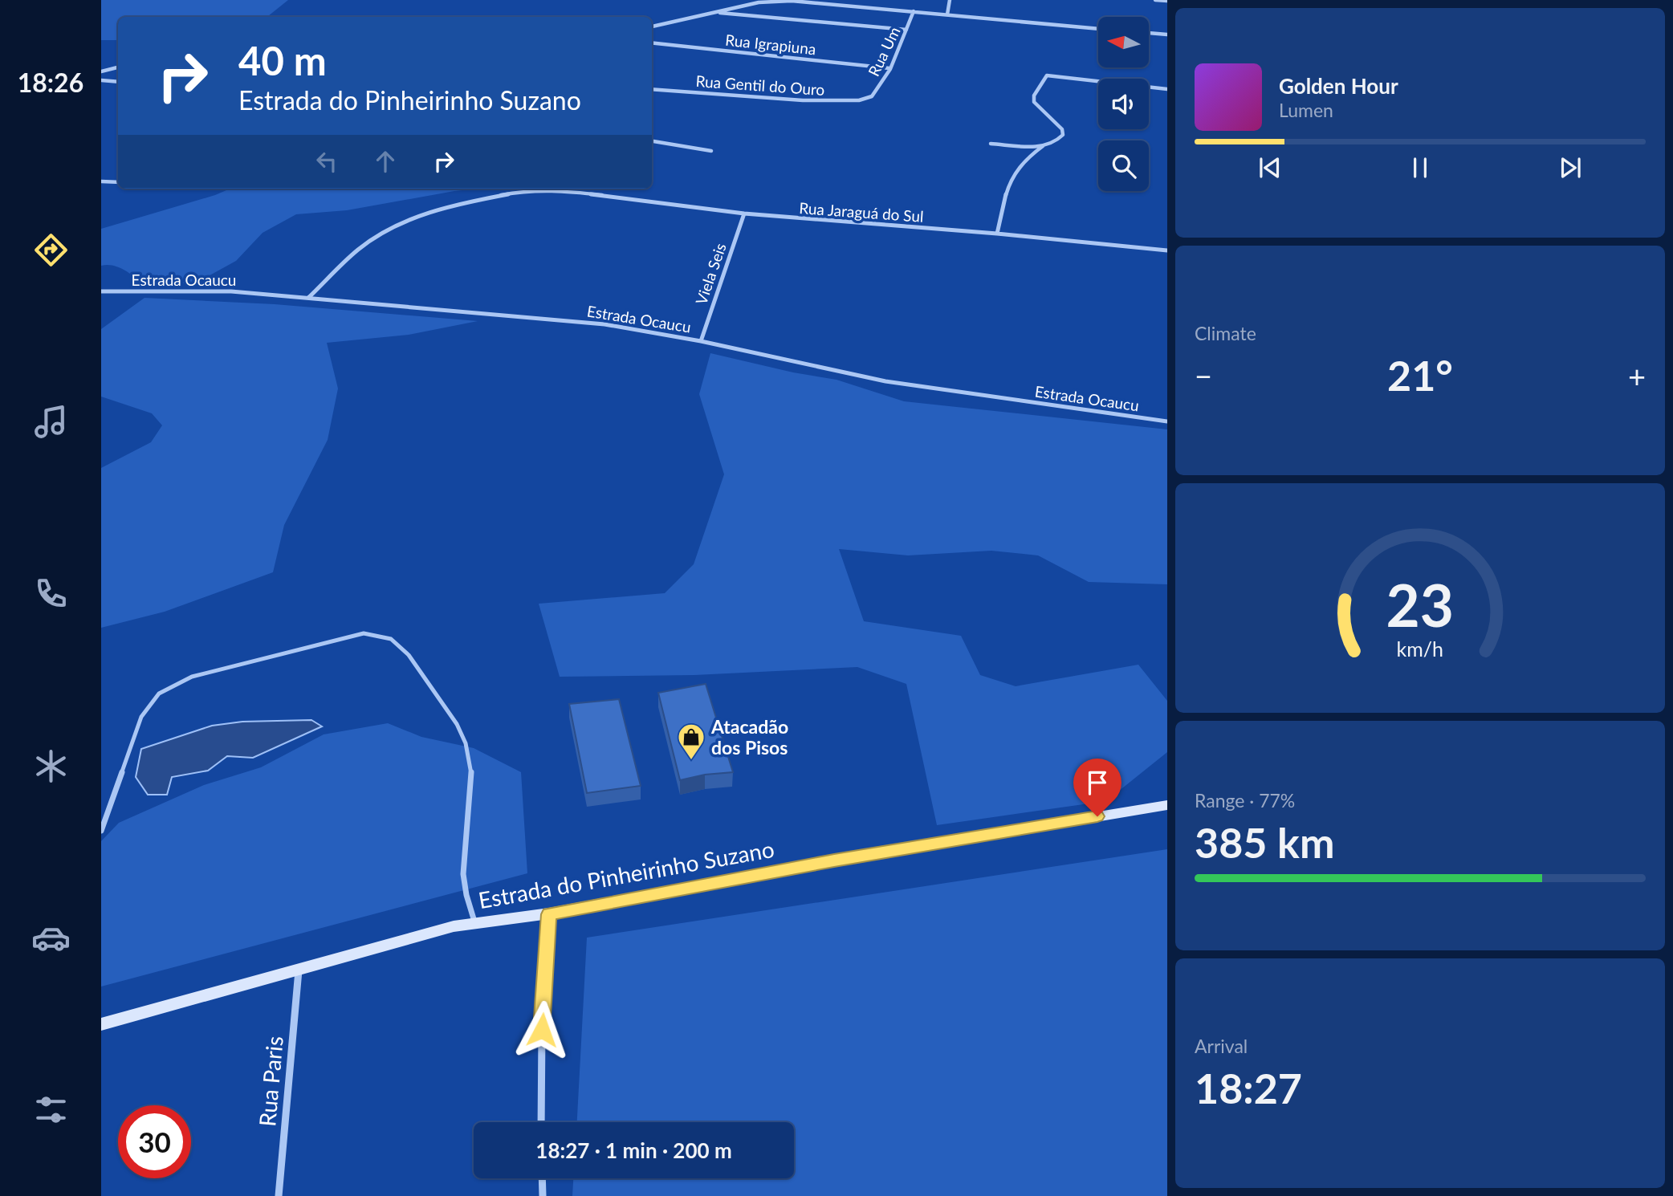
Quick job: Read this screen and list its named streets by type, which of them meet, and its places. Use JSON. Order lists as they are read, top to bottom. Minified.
{"streets":{"main road":["Estrada do Pinheirinho Suzano"],"street":["Rua Igrapiuna","Rua Um","Rua Gentil do Ouro","Rua Jaraguá do Sul","Viela Seis","Estrada Ocaucu","Rua Paris"]},"crossings":[["Rua Igrapiuna","Rua Um"],["Rua Um","Rua Gentil do Ouro"],["Rua Jaraguá do Sul","Viela Seis"],["Rua Jaraguá do Sul","Estrada Ocaucu"],["Viela Seis","Estrada Ocaucu"],["Estrada do Pinheirinho Suzano","Rua Paris"]],"places":{"shop":["Atacadão dos Pisos"]},"north":"left","page":{"tabs":"18:26","turn":["40 m","Estrada do Pinheirinho Suzano"],"song":["Golden Hour","Lumen"],"tile":["Climate",["Range · 77%","385 km"],["Arrival","18:27"]],"heat":["−","21°","+"],"limit":"30","trip":"18:27 · 1 min · 200 m","gauge":["23","km/h"]}}
